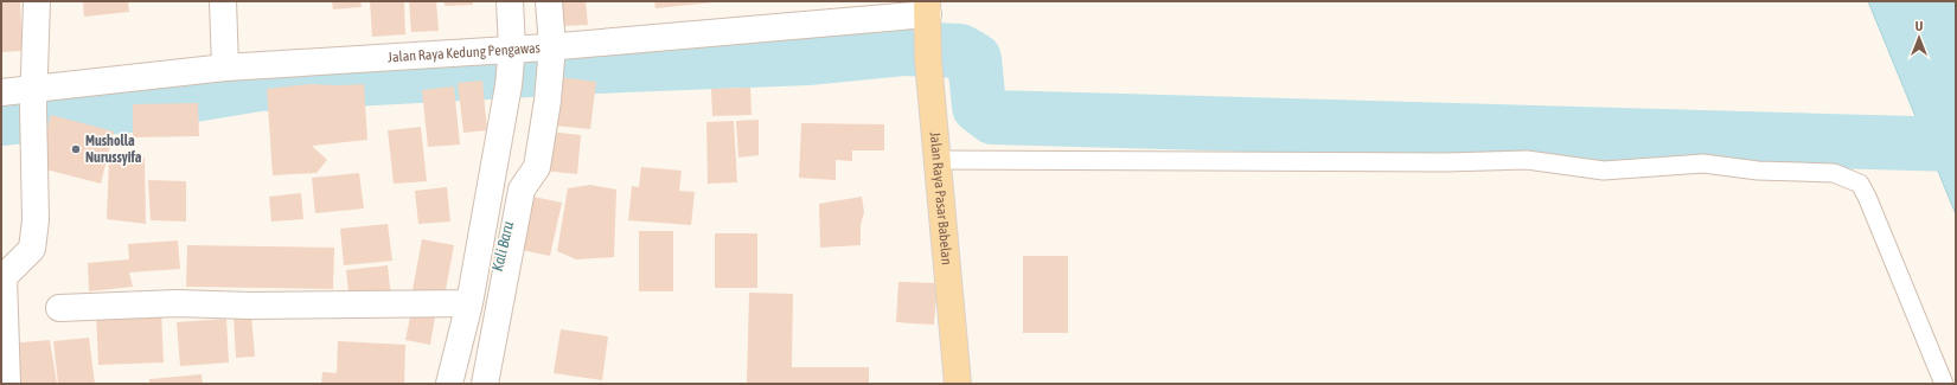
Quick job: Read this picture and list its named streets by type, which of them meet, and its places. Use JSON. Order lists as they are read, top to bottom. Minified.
{"streets":{"main road":["Jalan Raya Pasar Babelan"],"street":["Jalan Raya Kedung Pengawas"]},"crossings":[["Jalan Raya Kedung Pengawas","Jalan Raya Pasar Babelan"]],"water":["Kali Baru"],"places":["Musholla Nurussyifa"],"north":"top"}
